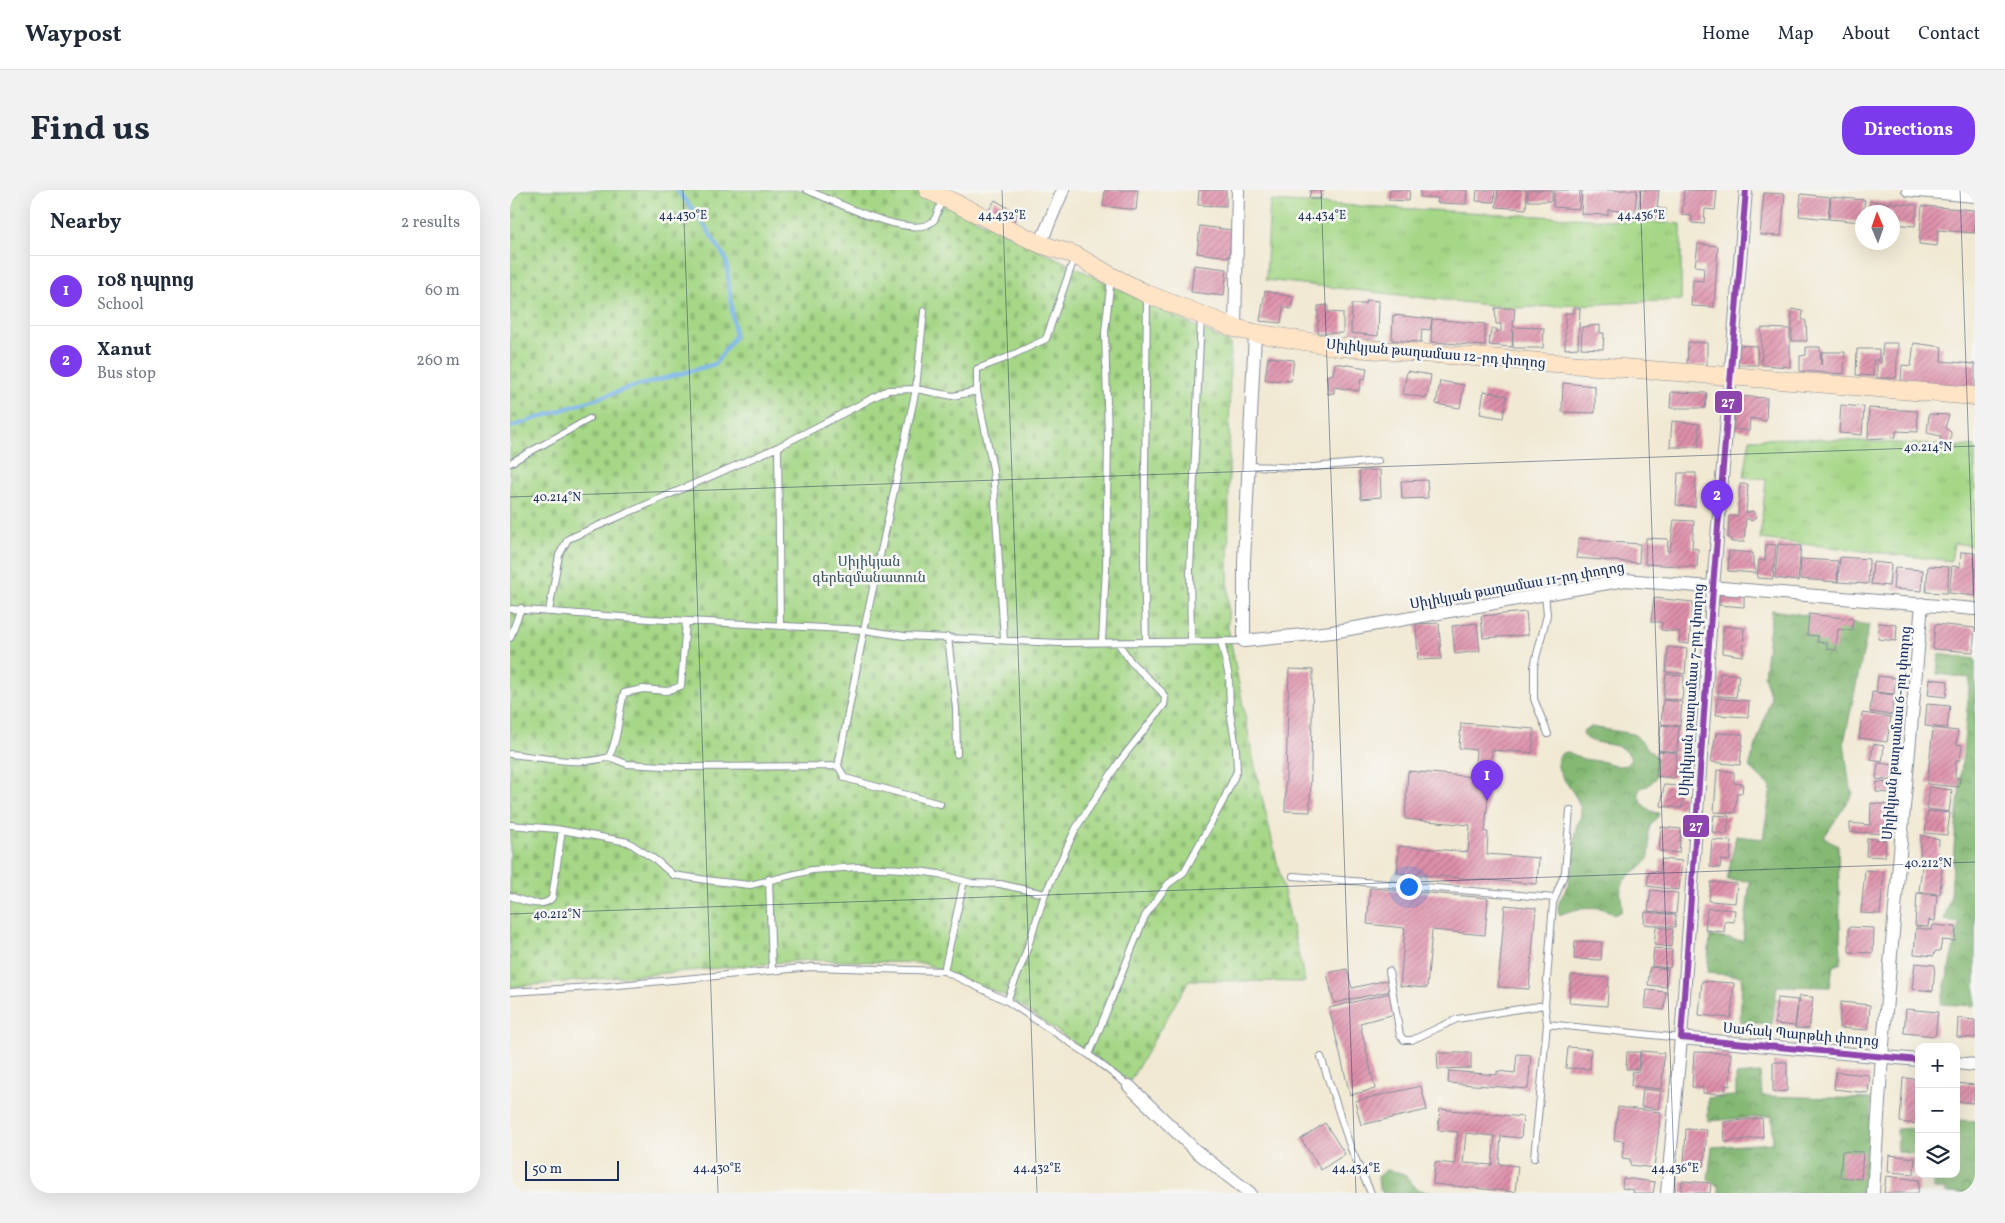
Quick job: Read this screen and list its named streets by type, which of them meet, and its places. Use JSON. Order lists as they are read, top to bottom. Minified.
{"streets":{"main road":["Սիլիկյան թաղամաս 12-րդ փողոց"],"street":["Սիլիկյան թաղամաս 11-րդ փողոց","Սիլիկյան թաղամաս 7-րդ փողոց","Սիլիկյան թաղամաս 6-րդ փողոց","Սահակ Պարթևի փողոց"]},"crossings":[["Սիլիկյան թաղամաս 12-րդ փողոց","Սիլիկյան թաղամաս 7-րդ փողոց"],["Սիլիկյան թաղամաս 11-րդ փողոց","Սիլիկյան թաղամաս 7-րդ փողոց"],["Սիլիկյան թաղամաս 11-րդ փողոց","Սիլիկյան թաղամաս 6-րդ փողոց"],["Սիլիկյան թաղամաս 7-րդ փողոց","Սահակ Պարթևի փողոց"],["Սիլիկյան թաղամաս 6-րդ փողոց","Սահակ Պարթևի փողոց"]],"parks":["Սիլիկյան գերեզմանատուն"],"lines":["transit line 27"],"scale_bar":"50 m","north":"top","page":{"header":"Waypost","nav":["Home","Map","About","Contact"],"title":"Find us","buttons":"Directions","heading":["Nearby","2 results"],"list":[{"mark":"1","name":"108 դպրոց","note":"School","value":"60 m"},{"mark":"2","name":"Xanut","note":"Bus stop","value":"260 m"}],"pins":["2","1"],"map_buttons":["+","−"],"scale":"50 m"},"coordinates":["44.430°E","44.432°E","44.434°E","44.436°E","40.214°N","40.212°N"]}
